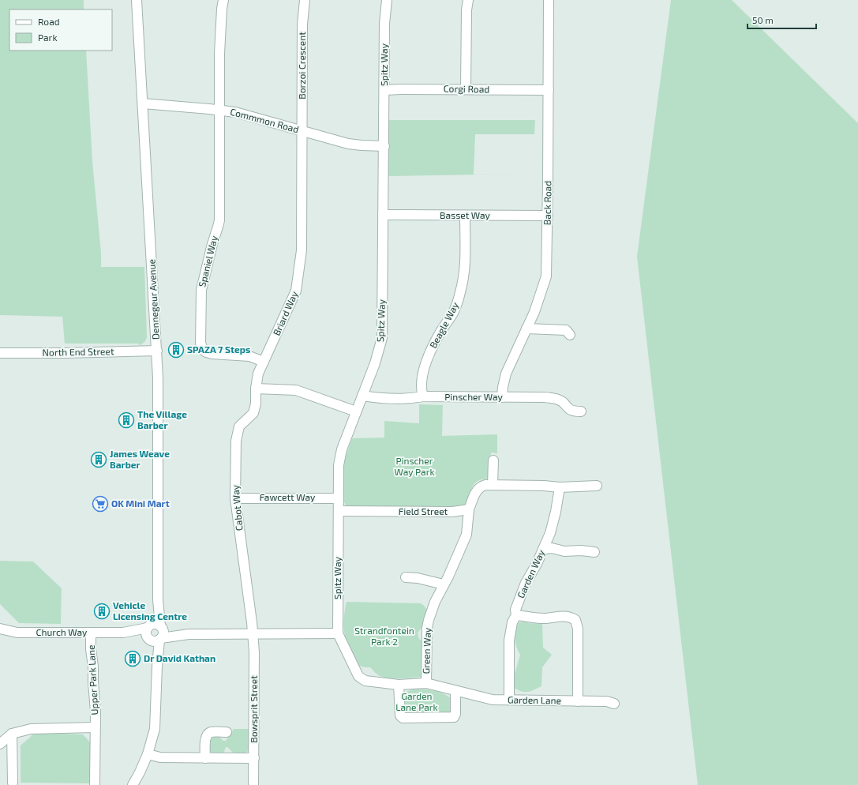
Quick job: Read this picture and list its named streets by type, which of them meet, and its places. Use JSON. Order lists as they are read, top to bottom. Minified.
{"streets":{"street":["Spitz Way","Borzoi Crescent","Corgi Road","Commmon Road","Back Road","Basset Way","Spaniel Way","Dennegeur Avenue","Briard Way","Beagle Way","North End Street","Pinscher Way","Fawcett Way","Cabot Way","Field Street","Garden Way","Church Way","Green Way","Upper Park Lane","Garden Lane","Bowsprit Street"]},"crossings":[["Spitz Way","Corgi Road"],["Spitz Way","Commmon Road"],["Spitz Way","Basset Way"],["Spitz Way","Pinscher Way"],["Spitz Way","Fawcett Way"],["Spitz Way","Field Street"],["Spitz Way","Garden Lane"],["Borzoi Crescent","Commmon Road"],["Borzoi Crescent","Briard Way"],["Corgi Road","Back Road"],["Commmon Road","Spaniel Way"],["Commmon Road","Dennegeur Avenue"],["Commmon Road","Briard Way"],["Back Road","Basset Way"],["Back Road","Pinscher Way"],["Basset Way","Beagle Way"],["Spaniel Way","Briard Way"],["Dennegeur Avenue","North End Street"],["Dennegeur Avenue","Church Way"],["Briard Way","Cabot Way"],["Beagle Way","Pinscher Way"],["Fawcett Way","Cabot Way"],["Cabot Way","Bowsprit Street"],["Field Street","Green Way"],["Garden Way","Garden Lane"],["Church Way","Upper Park Lane"],["Green Way","Garden Lane"]],"parks":["Pinscher Way Park","Strandfontein Park 2","Garden Lane Park"],"places":{"building":["SPAZA 7 Steps","The Village Barber","James Weave Barber","Vehicle Licensing Centre","Dr David Kathan"],"supermarket":["OK Mini Mart"]},"legend":["Road","Park"],"scale_bar":"50 m"}
